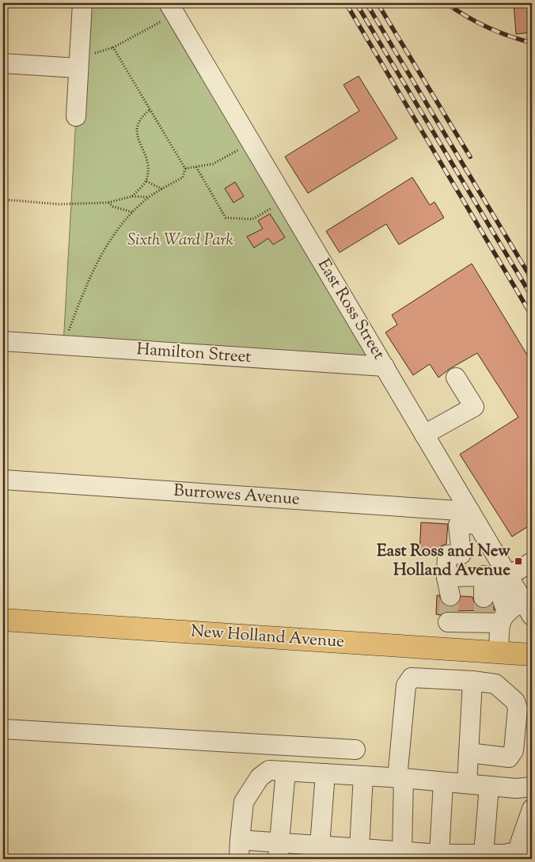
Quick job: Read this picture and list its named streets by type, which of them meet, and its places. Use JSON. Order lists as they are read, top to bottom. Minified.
{"streets":{"main road":["New Holland Avenue"],"street":["East Ross Street","Hamilton Street","Burrowes Avenue"]},"crossings":[["East Ross Street","Hamilton Street"],["East Ross Street","Burrowes Avenue"]],"parks":["Sixth Ward Park"],"places":{"transit":["East Ross and New Holland Avenue"]}}
